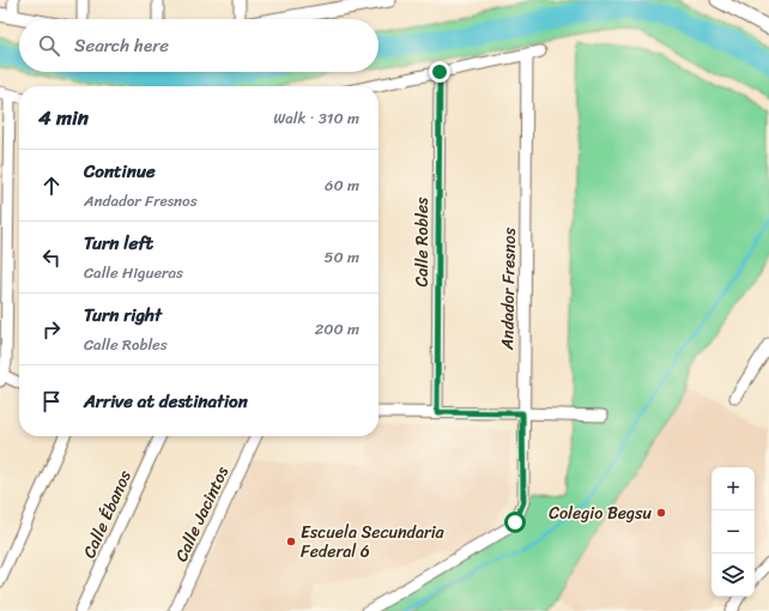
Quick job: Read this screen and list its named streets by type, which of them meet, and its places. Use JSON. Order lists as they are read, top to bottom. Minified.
{"streets":{"street":["Calle Robles","Andador Fresnos","Calle Ébanos","Calle Jacintos"]},"places":["Colegio Begsu","Escuela Secundaria Federal 6"],"page":{"search":"Search here","heading":["4 min","Walk · 310 m"],"list":[["Continue","Andador Fresnos","60 m"],["Turn left","Calle Higueras","50 m"],["Turn right","Calle Robles","200 m"],"Arrive at destination"],"map_buttons":["+","−"]}}
